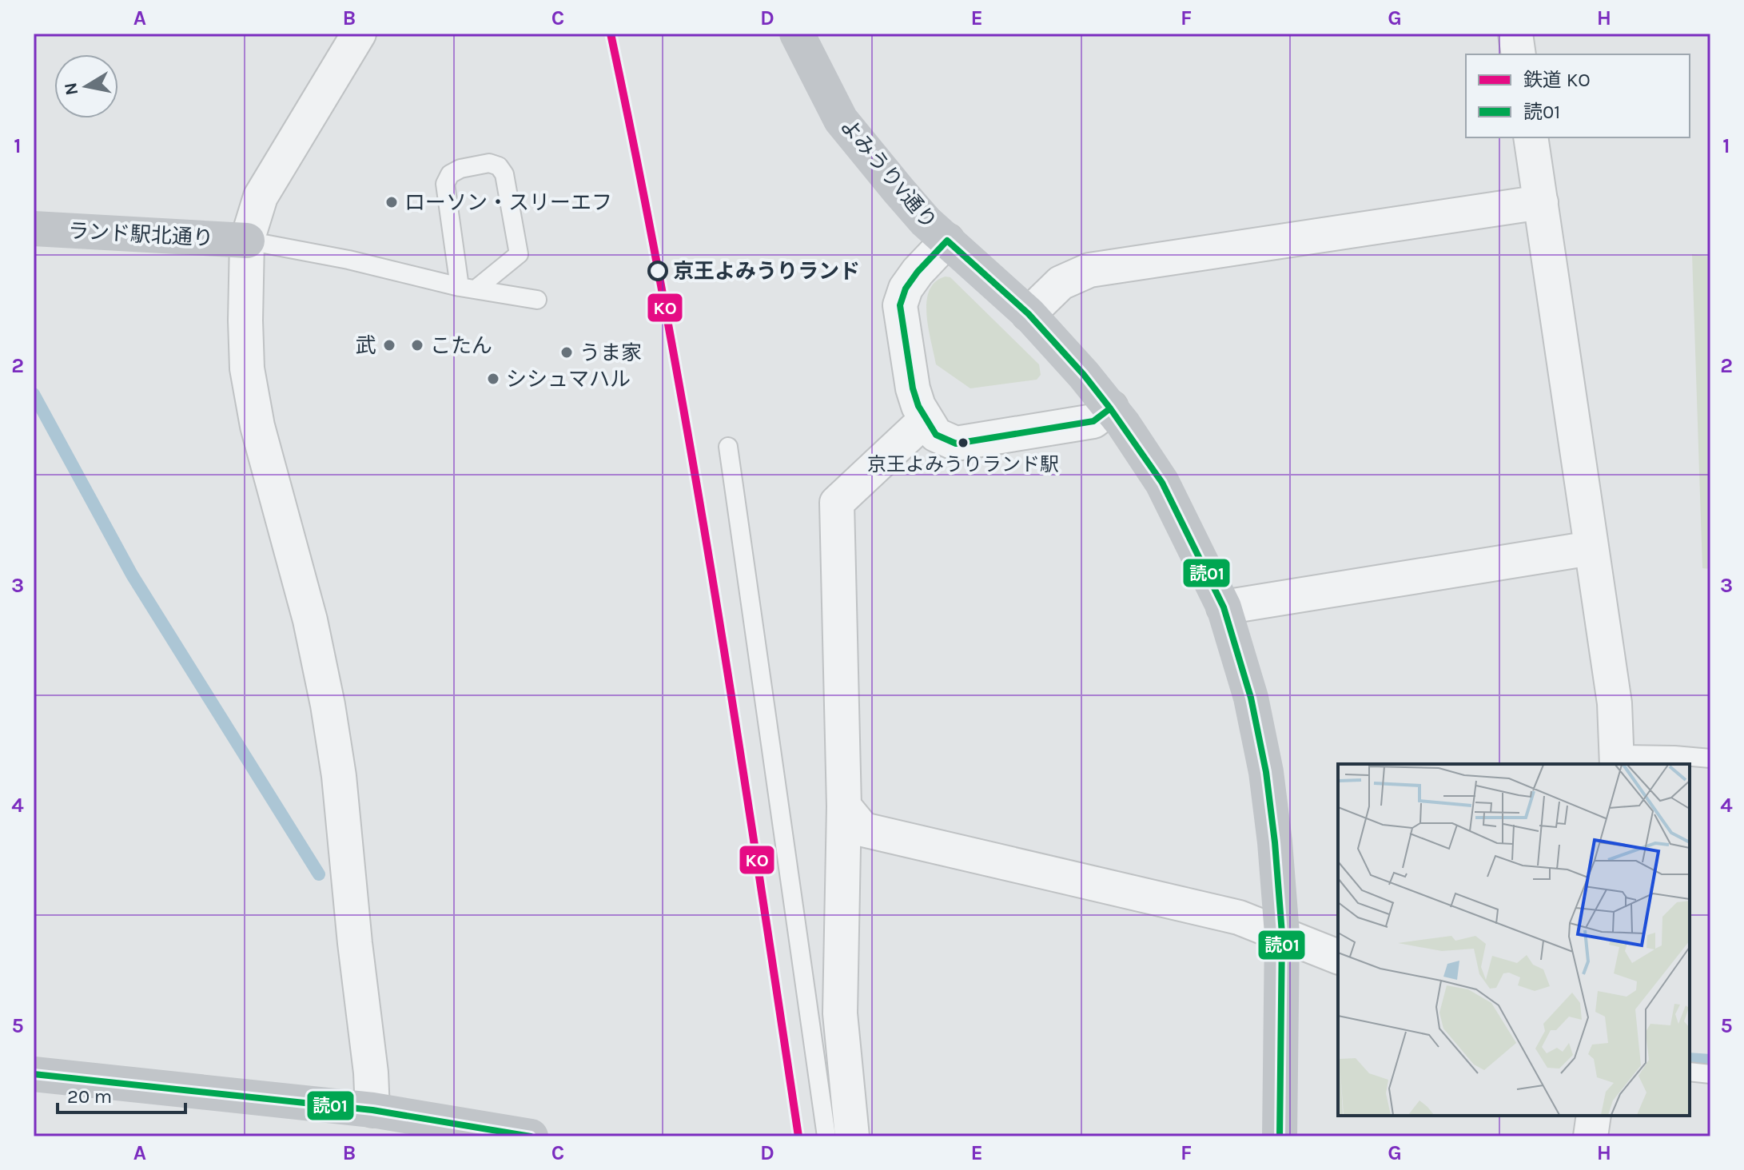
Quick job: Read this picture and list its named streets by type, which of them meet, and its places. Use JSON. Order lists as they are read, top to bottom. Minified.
{"streets":{"street":["よみうりV通り","ランド駅北通り"]},"places":["ローソン・スリーエフ","京王よみうりランド","武","こたん","うま家","シシュマハル","京王よみうりランド駅"],"lines":["rail line KO","transit line 読01"],"legend":["鉄道 KO","読01"],"scale_bar":"20 m","north":"left","grid":{"columns":["A","B","C","D","E","F","G","H"],"rows":["1","2","3","4","5"]}}
